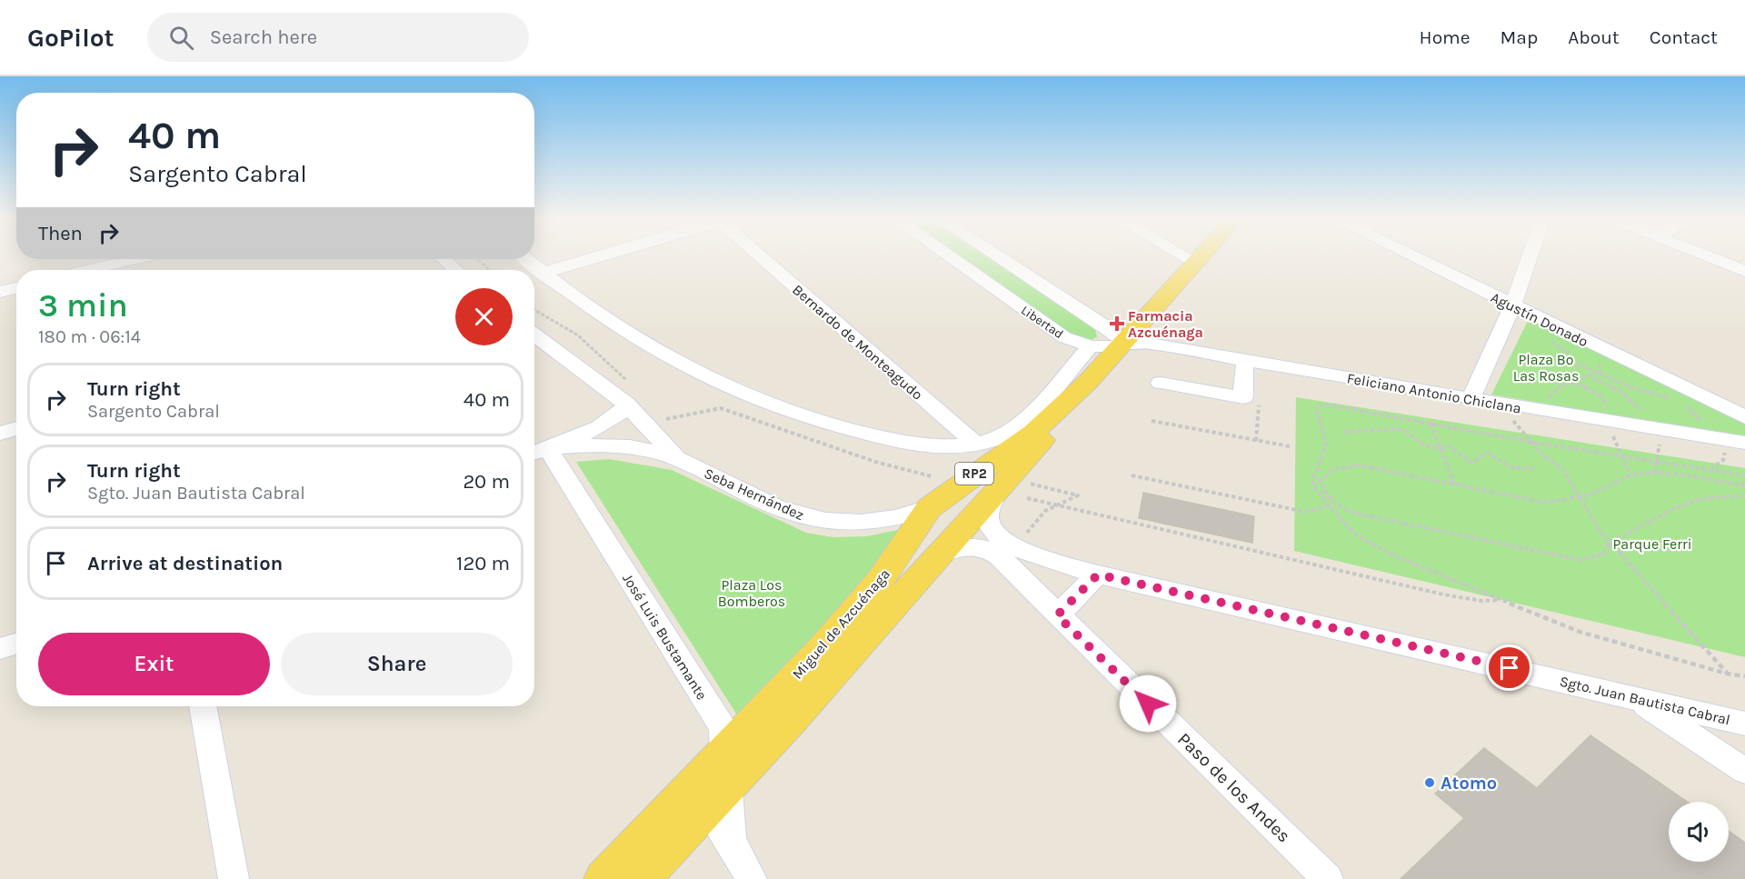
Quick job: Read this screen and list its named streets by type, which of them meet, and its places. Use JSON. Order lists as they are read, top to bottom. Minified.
{"streets":{"main road":["RP2","Miguel de Azcuénaga"],"street":["Agustín Donado","Libertad","Bernardo de Monteagudo","Feliciano Antonio Chiclana","Seba Hernández","José Luis Bustamante","Sgto. Juan Bautista Cabral","Paso de los Andes"]},"crossings":[["Libertad","Feliciano Antonio Chiclana"],["Libertad","Miguel de Azcuénaga"],["Feliciano Antonio Chiclana","Miguel de Azcuénaga"],["Seba Hernández","Miguel de Azcuénaga"],["Seba Hernández","José Luis Bustamante"],["Miguel de Azcuénaga","José Luis Bustamante"],["Miguel de Azcuénaga","Sgto. Juan Bautista Cabral"],["Miguel de Azcuénaga","Paso de los Andes"]],"parks":["Plaza Bº Las Rosas","Parque Ferri","Plaza Los Bomberos"],"places":{"health":["Farmacia Azcuénaga"],"other":["Atomo"]},"page":{"header":"GoPilot","search":"Search here","nav":["Home","Map","About","Contact"],"turn":["40 m","Sargento Cabral"],"then":"Then","heading":["3 min","180 m · 06:14"],"list":[{"name":"Turn right","note":"Sargento Cabral","value":"40 m"},{"name":"Turn right","note":"Sgto. Juan Bautista Cabral","value":"20 m"},{"name":"Arrive at destination","value":"120 m"}],"buttons":["Exit","Share"]}}
